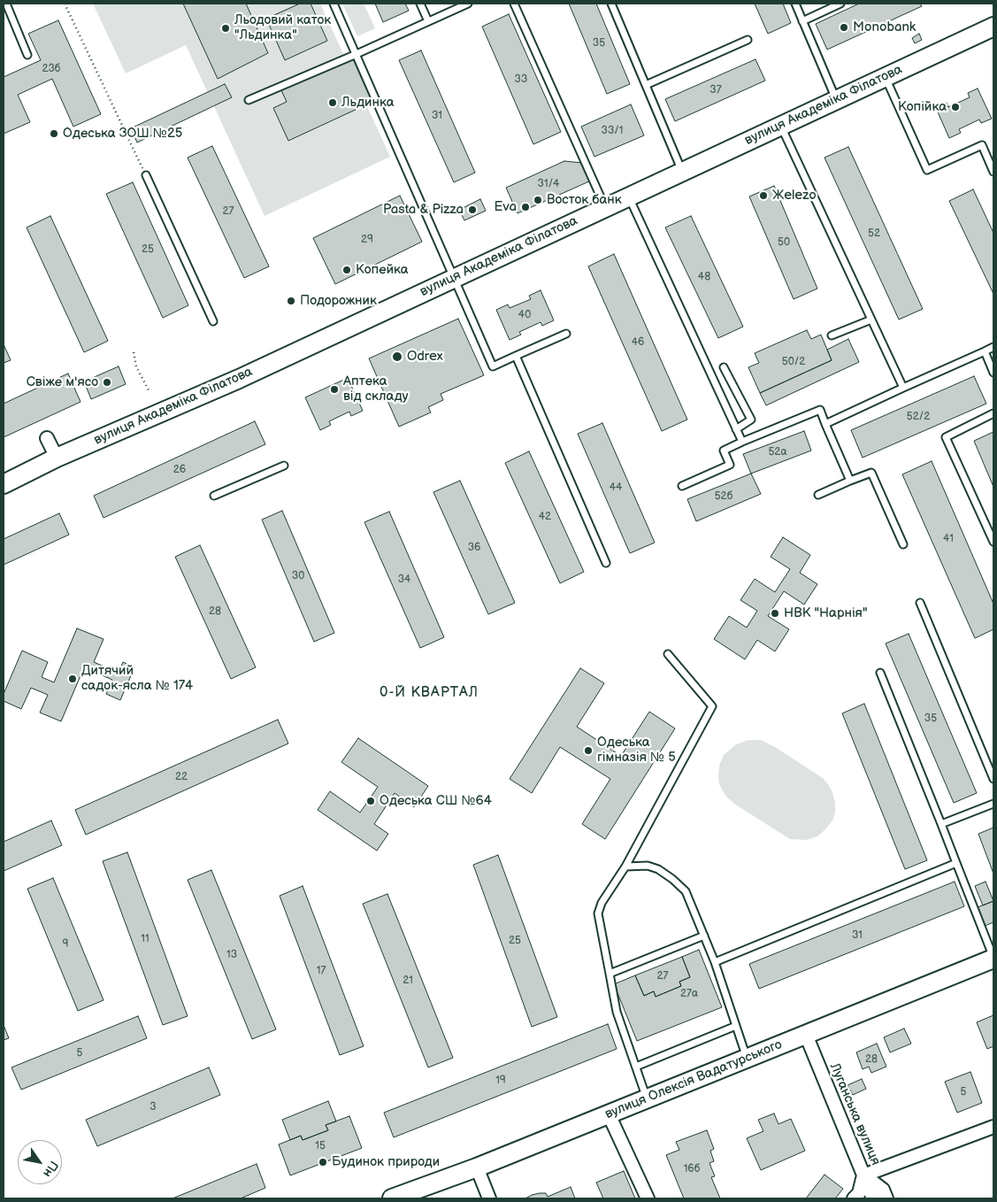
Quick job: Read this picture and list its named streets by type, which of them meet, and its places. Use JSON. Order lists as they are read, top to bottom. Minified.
{"streets":{"main road":["вулиця Академіка Філатова","вулиця Олексія Вадатурського"],"street":["Луганська вулиця"]},"crossings":[["вулиця Олексія Вадатурського","Луганська вулиця"]],"districts":["0-Й КВАРТАЛ"],"places":["Monobank","Льодовий каток \"Льдинка\"","Льдинка","Копійка","Одеська ЗОШ №25","Жelezo","Восток банк","Eva","Pasta & Pizza","Копейка","Подорожник","Odrex","Свіже м'ясо","Аптека від складу","НВК \"Нарнія\"","Дитячий садок-ясла № 174","Одеська гімназія № 5","Одеська СШ №64","Будинок природи"],"house_numbers":["35","23б","33","37","31","33/1","31/4","27","52","29","50","25","48","40","46","50/2","52/2","52а","26","44","52б","42","41","36","30","34","28","35","22","31","11","25","9","13","17","27","21","27а","5","28","19","5","3","15","16б"],"north":"bottom right"}
